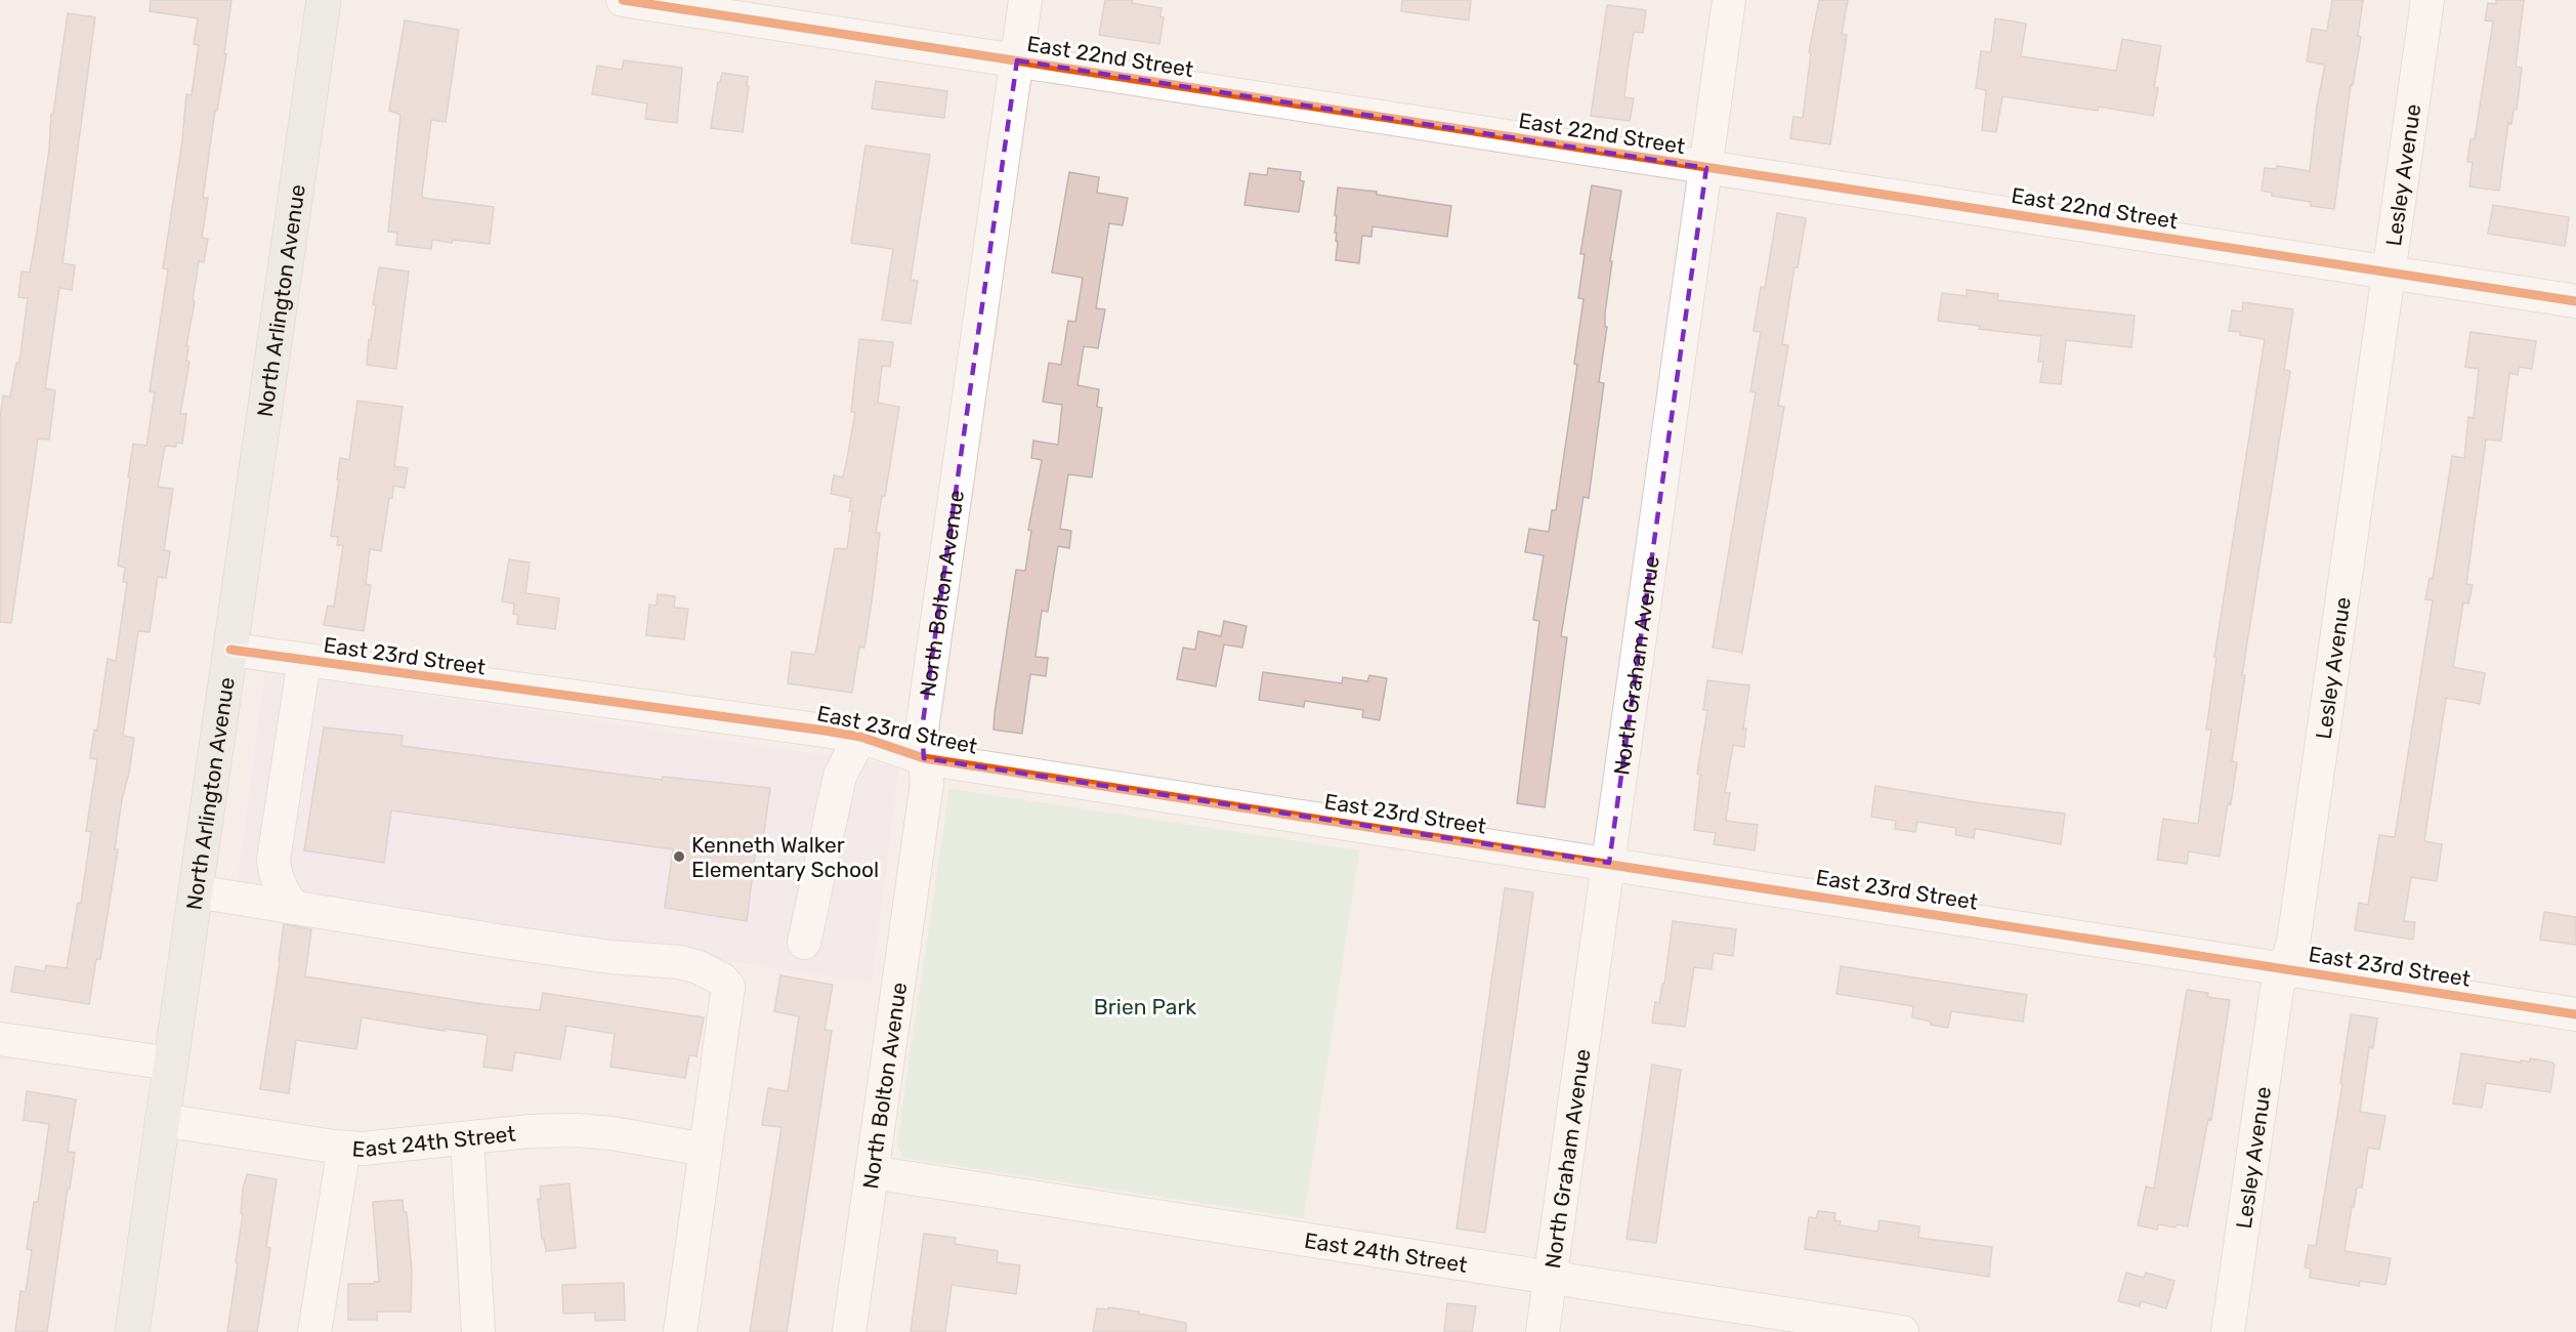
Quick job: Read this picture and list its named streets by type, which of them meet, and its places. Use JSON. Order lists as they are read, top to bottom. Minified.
{"streets":{"main road":["North Arlington Avenue"],"street":["East 22nd Street","Lesley Avenue","North Bolton Avenue","East 23rd Street","North Graham Avenue","East 24th Street"]},"crossings":[["East 22nd Street","Lesley Avenue"],["East 22nd Street","North Bolton Avenue"],["East 22nd Street","North Graham Avenue"],["Lesley Avenue","East 23rd Street"],["North Arlington Avenue","East 23rd Street"],["North Arlington Avenue","East 24th Street"],["North Bolton Avenue","East 23rd Street"],["North Bolton Avenue","East 24th Street"],["East 23rd Street","North Graham Avenue"],["North Graham Avenue","East 24th Street"]],"parks":["Brien Park"],"places":["Kenneth Walker Elementary School"]}
